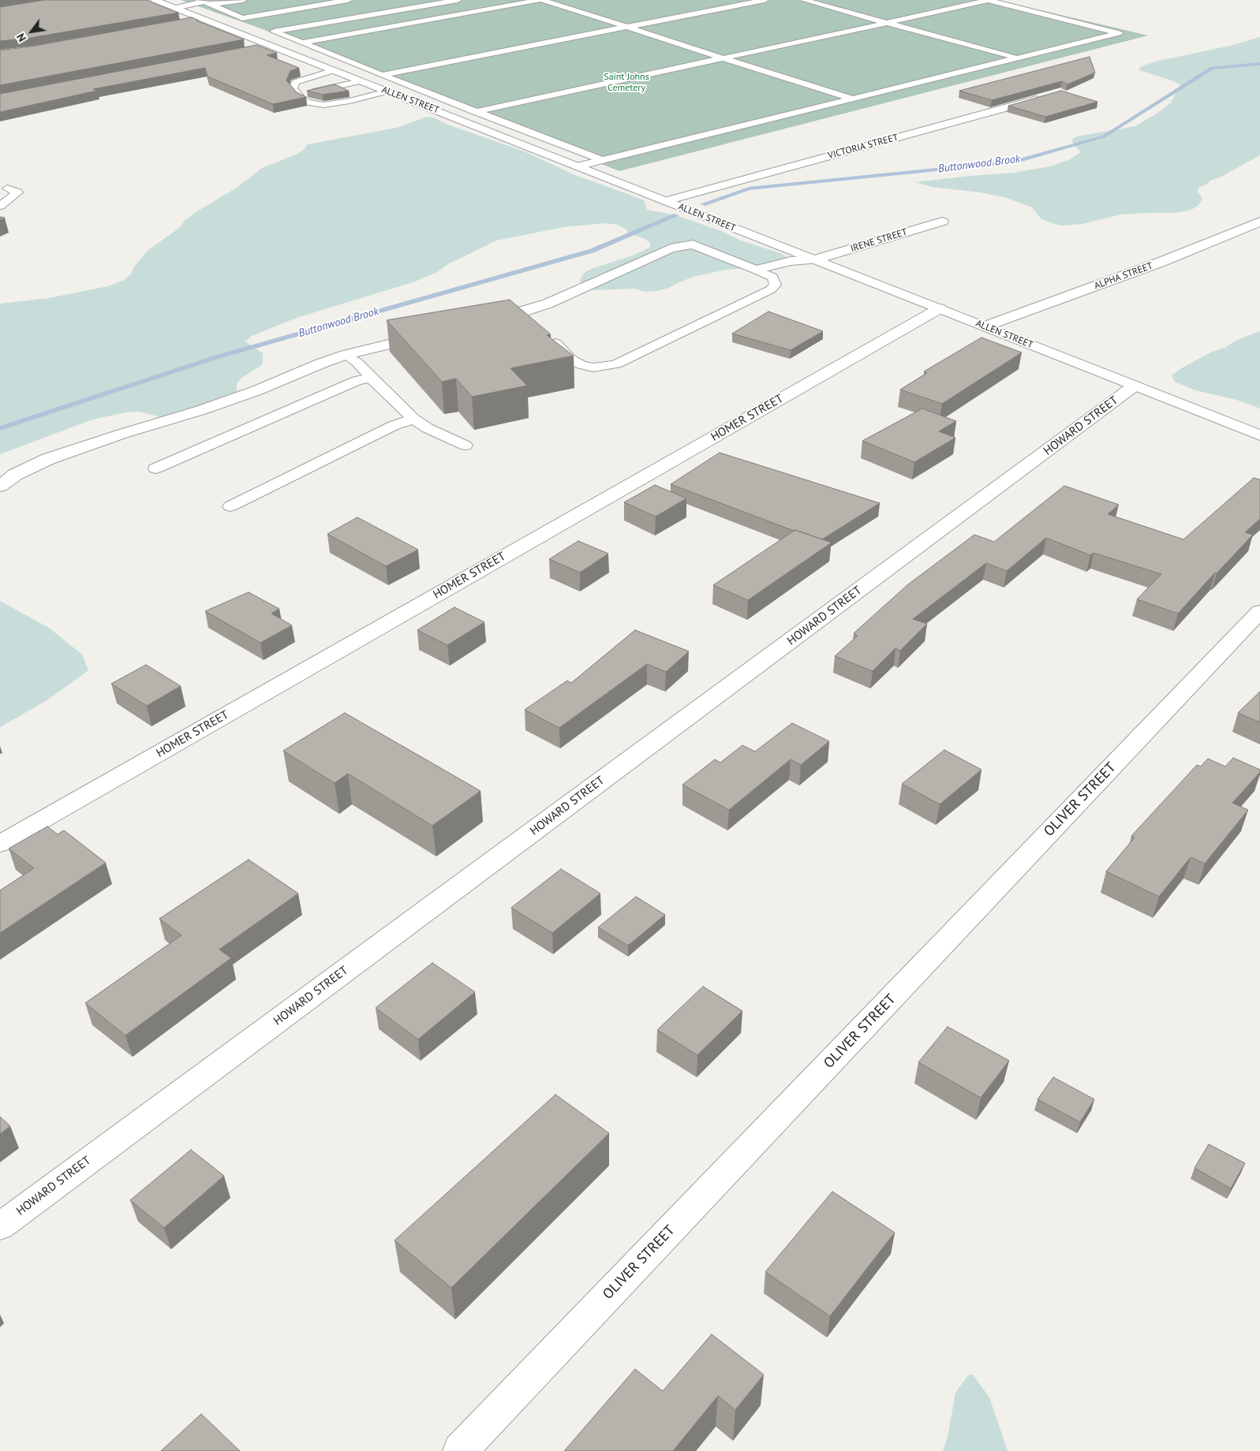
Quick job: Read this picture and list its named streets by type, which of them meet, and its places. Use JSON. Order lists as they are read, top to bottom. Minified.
{"streets":{"street":["ALLEN STREET","VICTORIA STREET","IRENE STREET","ALPHA STREET","HOMER STREET","HOWARD STREET","OLIVER STREET"]},"crossings":[["ALLEN STREET","VICTORIA STREET"],["ALLEN STREET","IRENE STREET"],["ALLEN STREET","ALPHA STREET"],["ALLEN STREET","HOMER STREET"],["ALLEN STREET","HOWARD STREET"]],"water":["Buttonwood Brook"],"parks":["Saint Johns Cemetery"],"north":"bottom left"}
